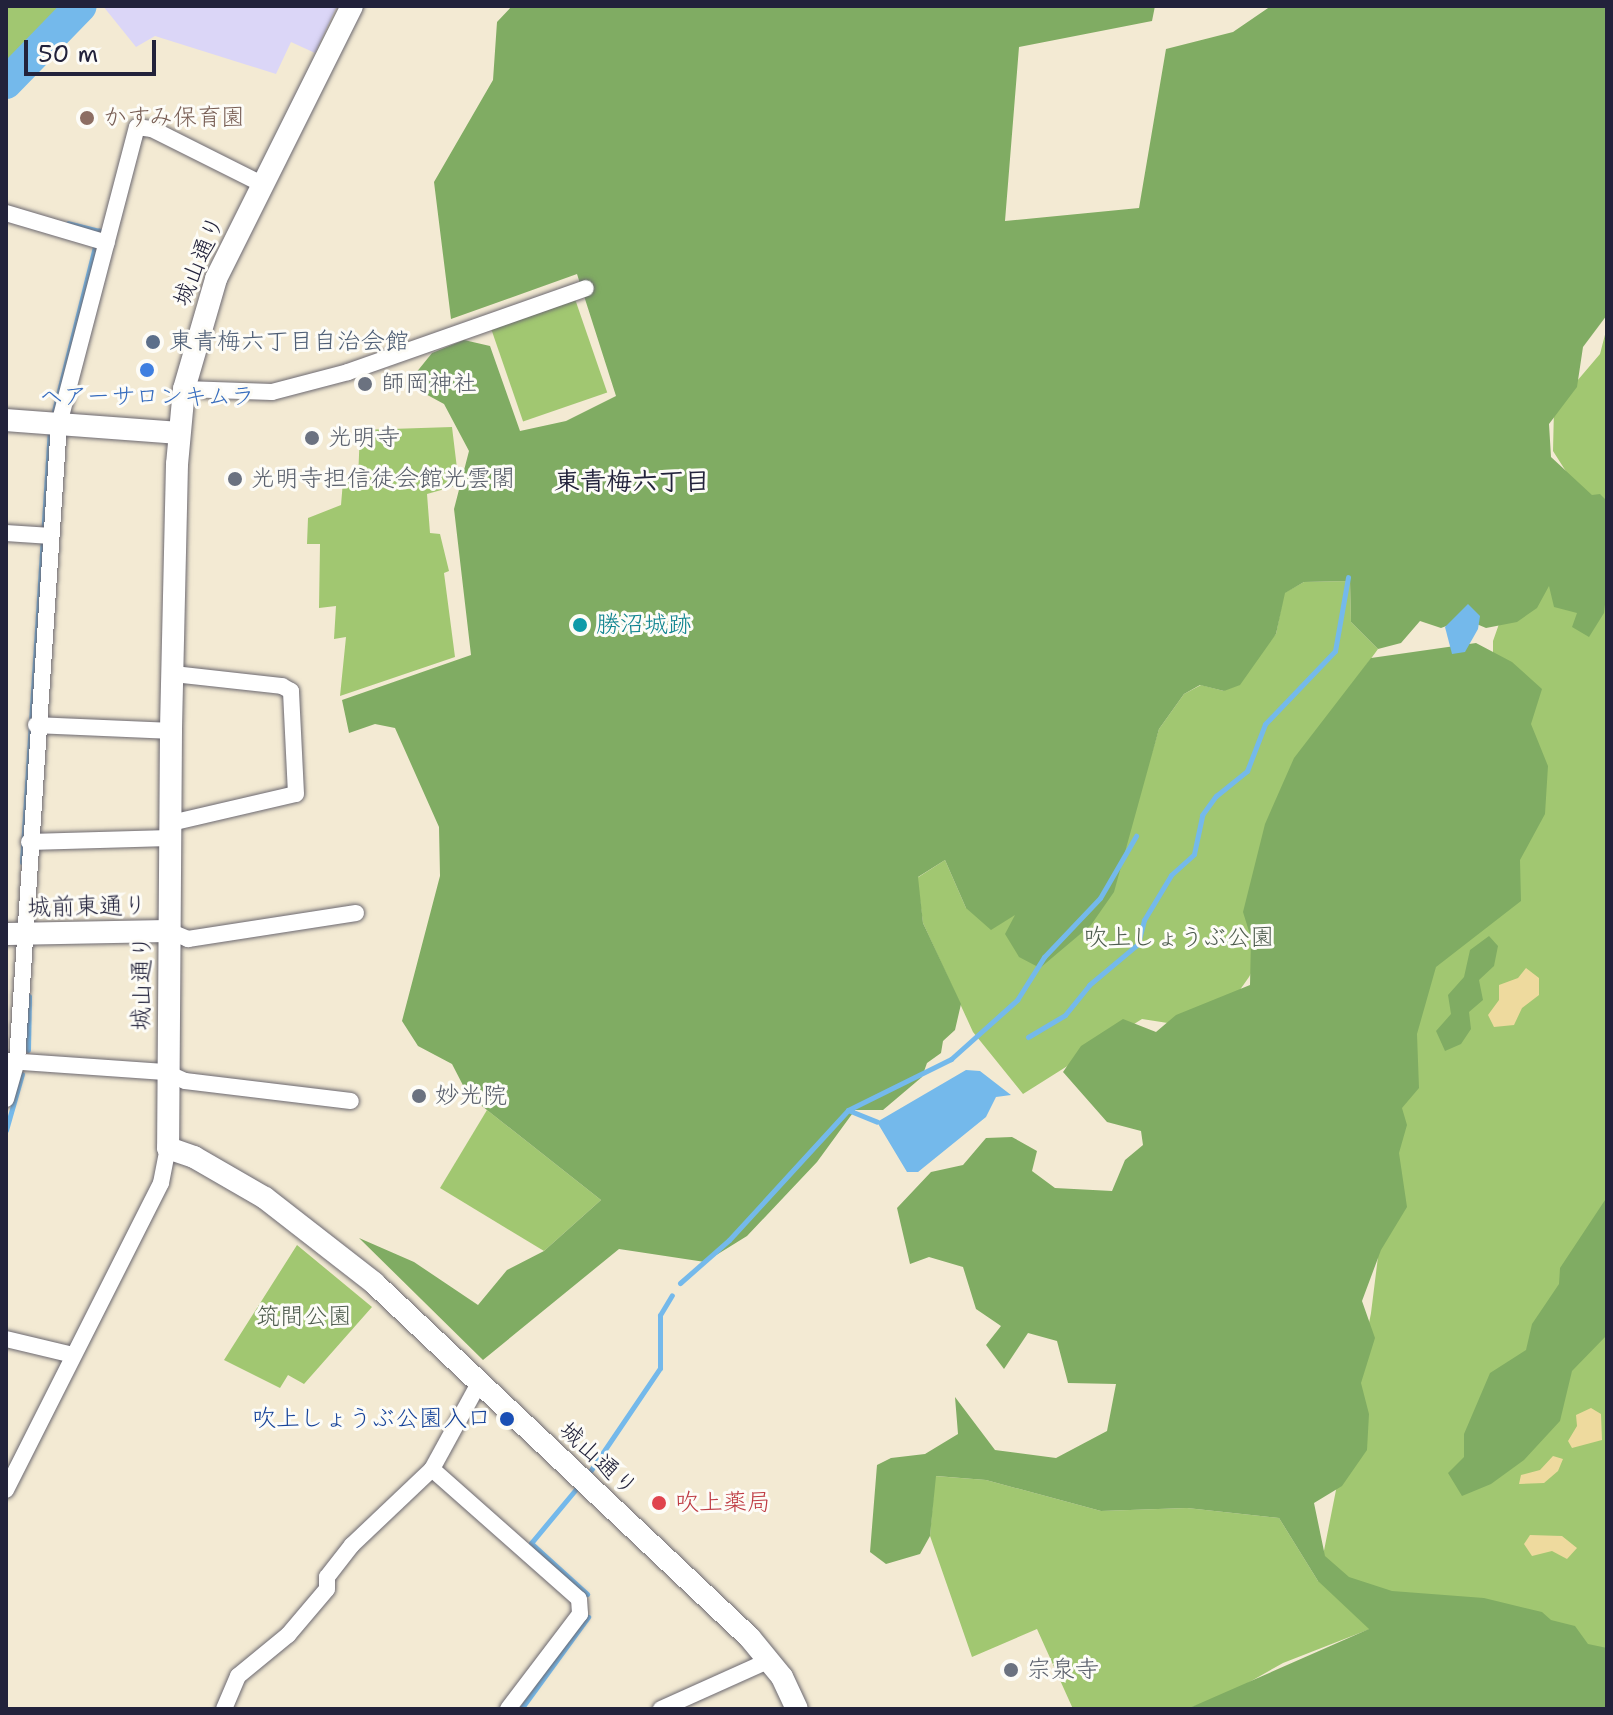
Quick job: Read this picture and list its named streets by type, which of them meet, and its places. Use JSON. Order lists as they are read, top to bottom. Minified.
{"streets":{"street":["城山通り","城前東通り"]},"crossings":[["城山通り","城前東通り"]],"districts":["東青梅六丁目"],"parks":["吹上しょうぶ公園","筑間公園"],"places":["かすみ保育園","東青梅六丁目自治会館","ヘアーサロンキムラ","師岡神社","光明寺","光明寺担信徒会館光雲閣","勝沼城跡","妙光院","吹上しょうぶ公園入口","吹上薬局","宗泉寺"],"scale_bar":"50 m"}
